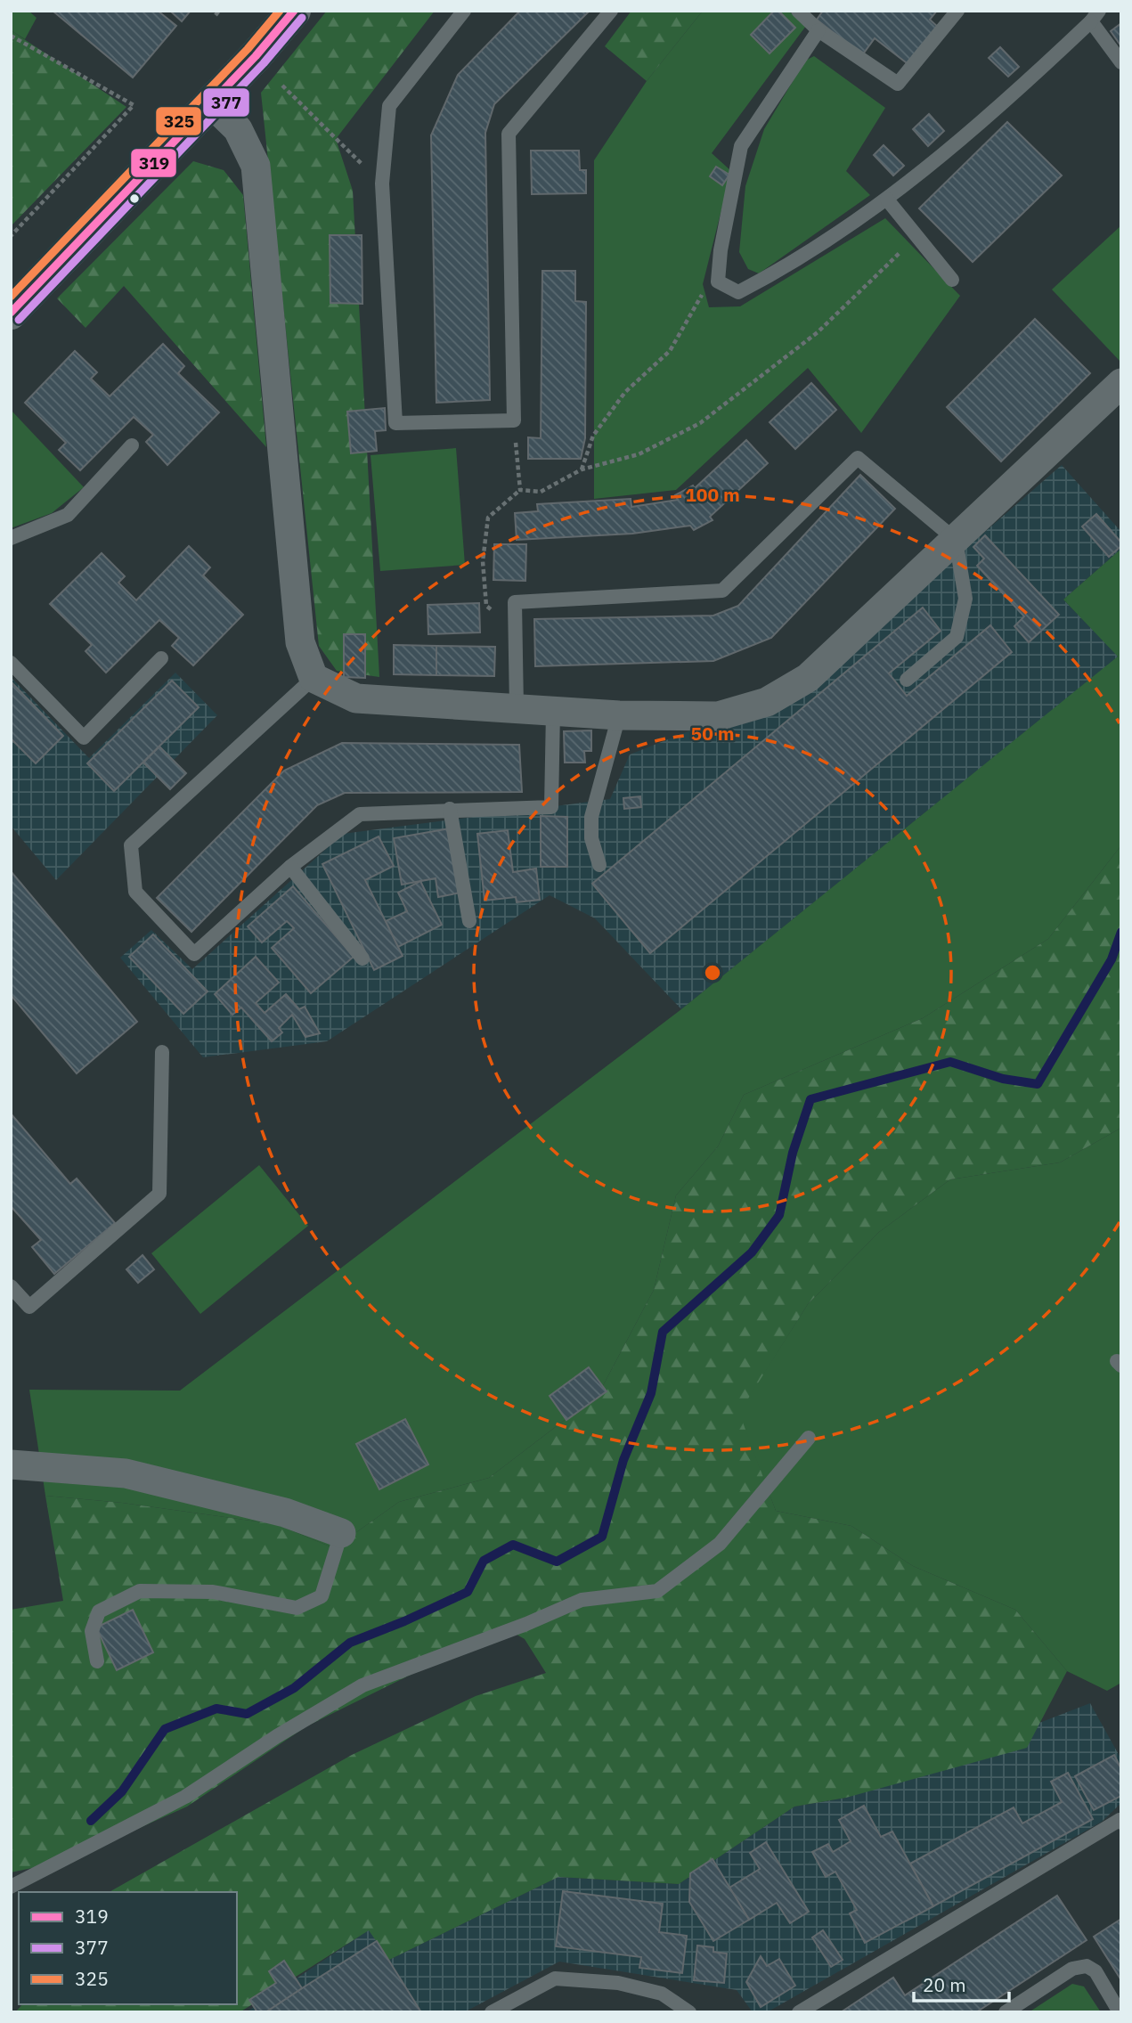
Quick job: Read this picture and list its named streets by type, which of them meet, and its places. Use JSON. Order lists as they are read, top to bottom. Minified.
{"lines":["transit line 319","transit line 325","transit line 377"],"legend":["319","377","325"],"scale_bar":"20 m","rings":["100 m","50 m"]}
